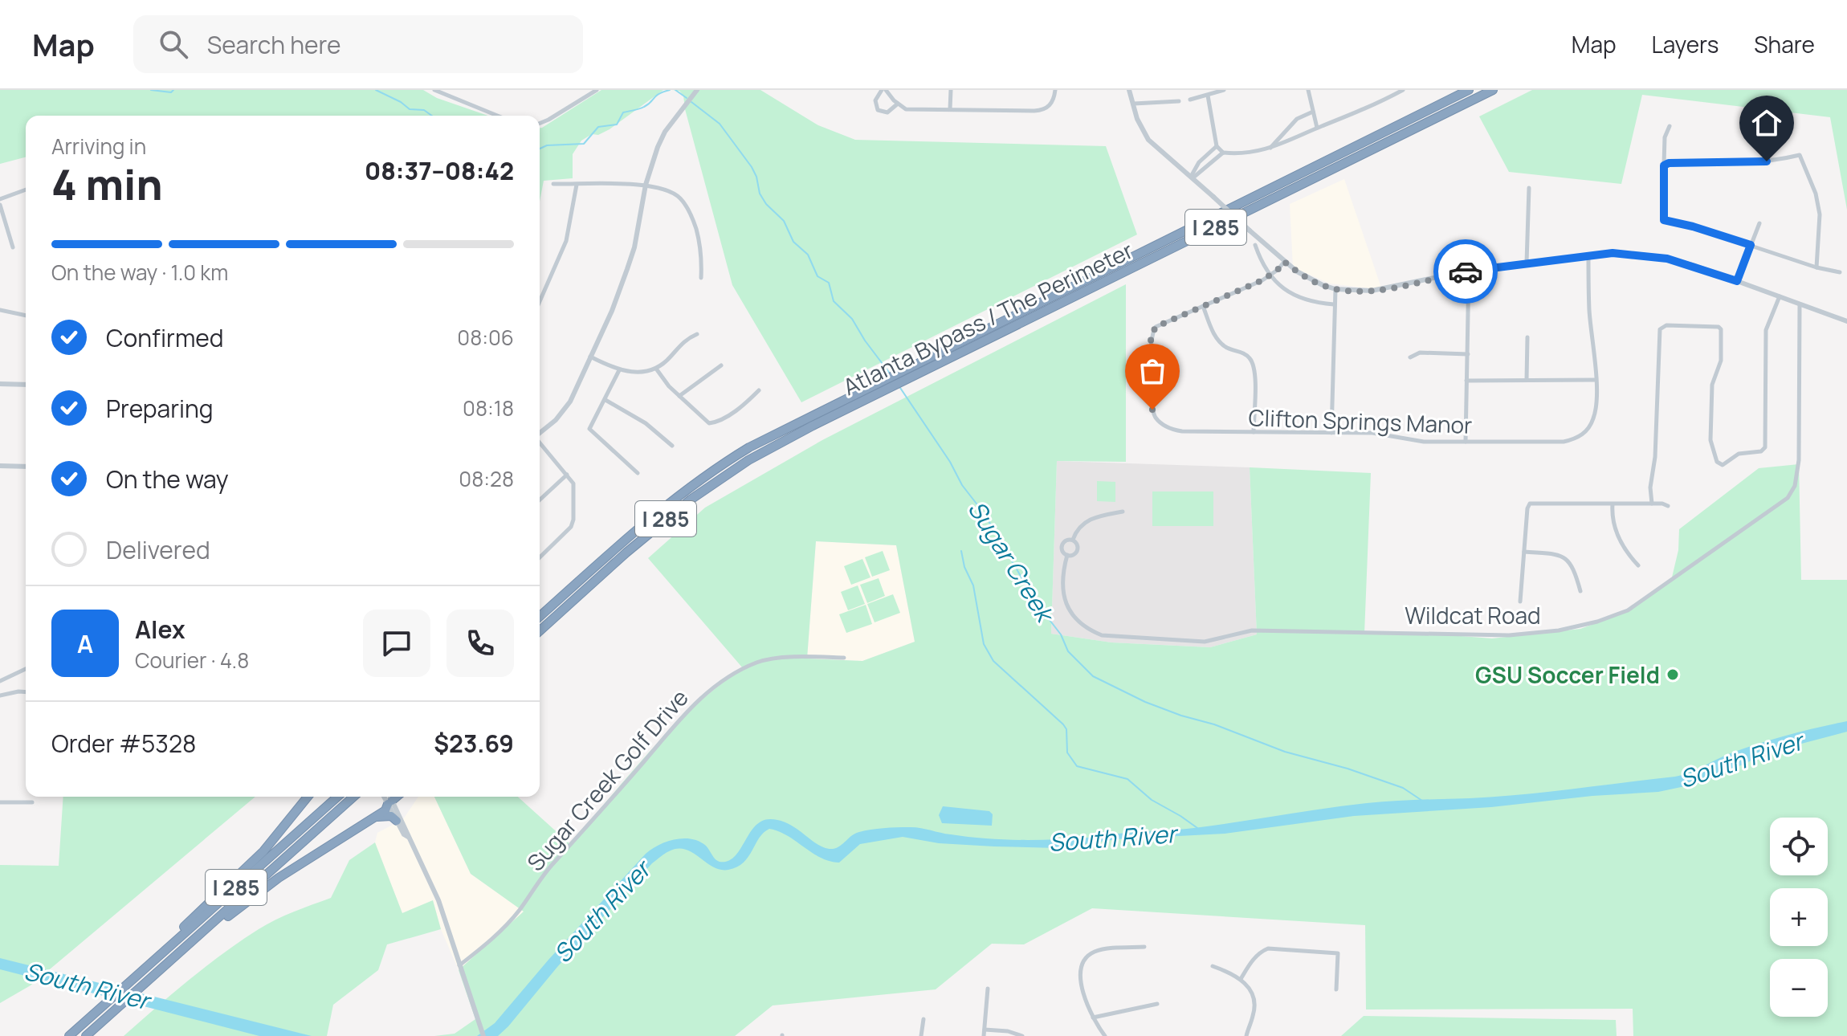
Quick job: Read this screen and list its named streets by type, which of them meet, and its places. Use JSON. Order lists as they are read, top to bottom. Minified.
{"streets":{"highway":["I 285","Atlanta Bypass / The Perimeter"],"street":["Clifton Springs Manor","Wildcat Road","Sugar Creek Golf Drive"]},"water":["Sugar Creek","South River"],"places":["GSU Soccer Field"],"page":{"header":"Map","search":"Search here","nav":["Map","Layers","Share"],"heading":["4 min","Arriving in","08:37–08:42"],"panel":["Alex","Courier · 4.8","Order #5328","$23.69"],"bar":"On the way · 1.0 km","list":[["Confirmed","08:06"],["Preparing","08:18"],["On the way","08:28"],"Delivered"],"round":"A","map_buttons":["+","−"]}}
